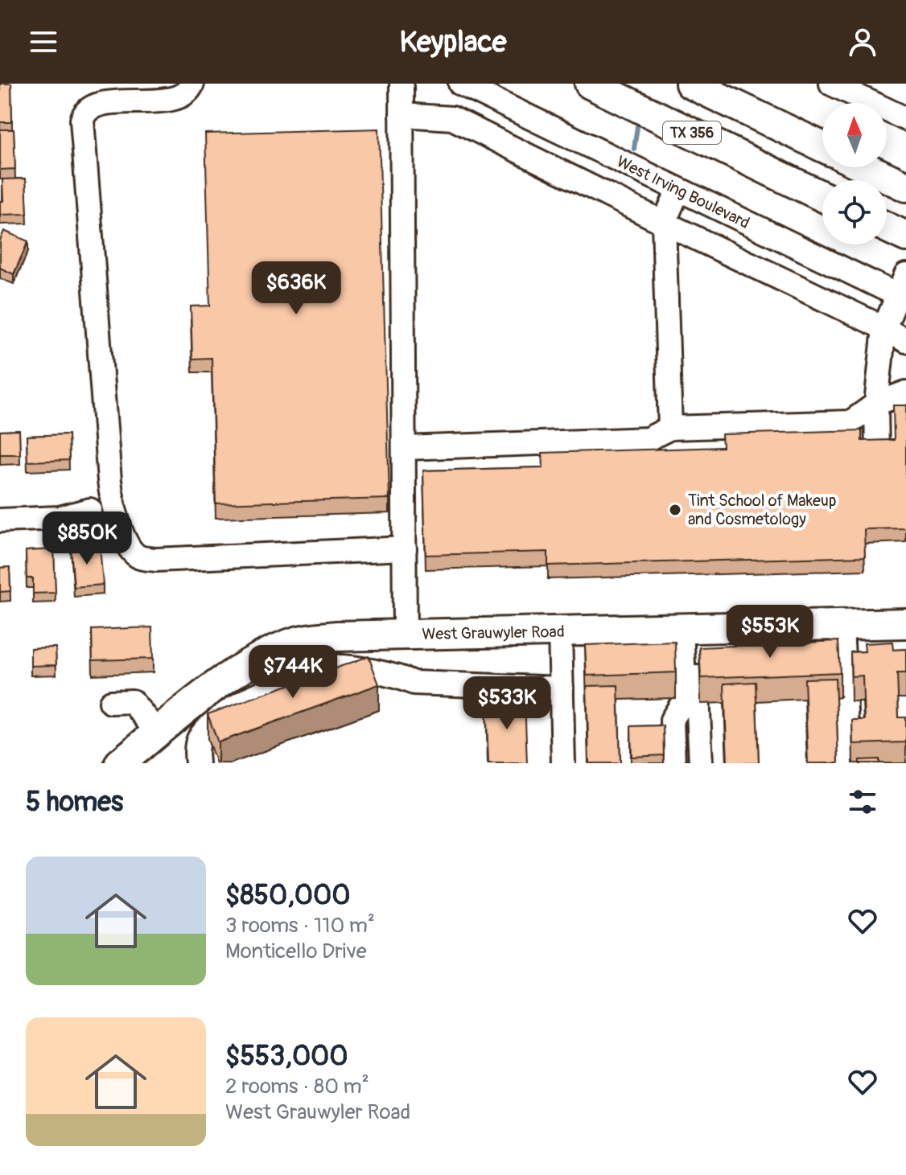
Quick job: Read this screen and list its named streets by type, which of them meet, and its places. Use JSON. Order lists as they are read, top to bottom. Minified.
{"streets":{"main road":["TX 356","West Grauwyler Road"],"street":["West Irving Boulevard"]},"places":["Tint School of Makeup and Cosmetology"],"north":"top","page":{"header":"Keyplace","price":["$636K","$850K","$553K","$744K","$533K"],"heading":"5 homes","list":[{"name":"$850,000","note":"3 rooms · 110 m² · Monticello Drive"},{"name":"$553,000","note":"2 rooms · 80 m² · West Grauwyler Road"}]}}
